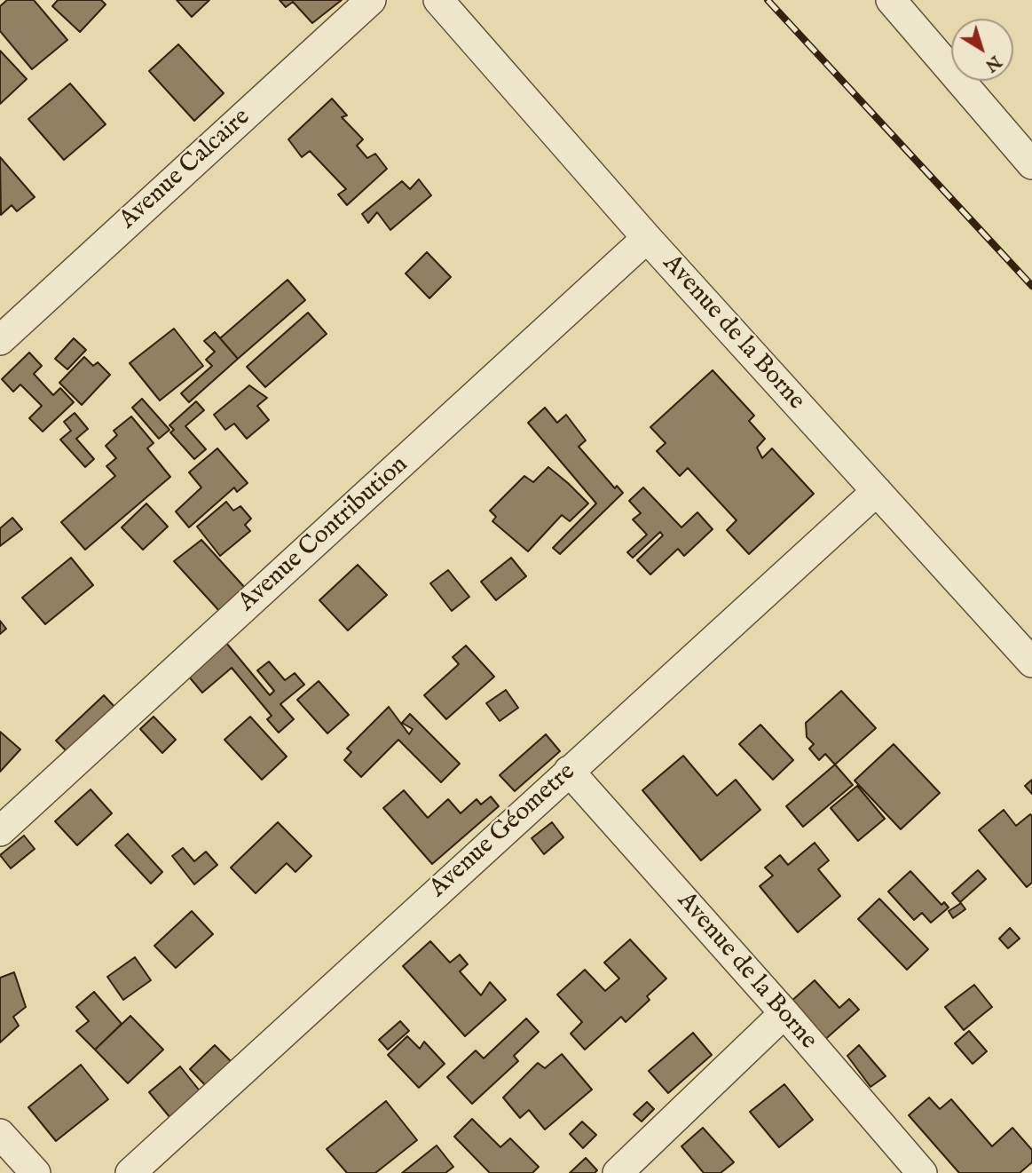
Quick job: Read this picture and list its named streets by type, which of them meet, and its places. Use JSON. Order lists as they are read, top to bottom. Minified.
{"streets":{"street":["Avenue Calcaire","Avenue de la Borne","Avenue Contribution","Avenue Géometre"]},"crossings":[["Avenue de la Borne","Avenue Contribution"],["Avenue de la Borne","Avenue Géometre"]],"north":"bottom right"}
